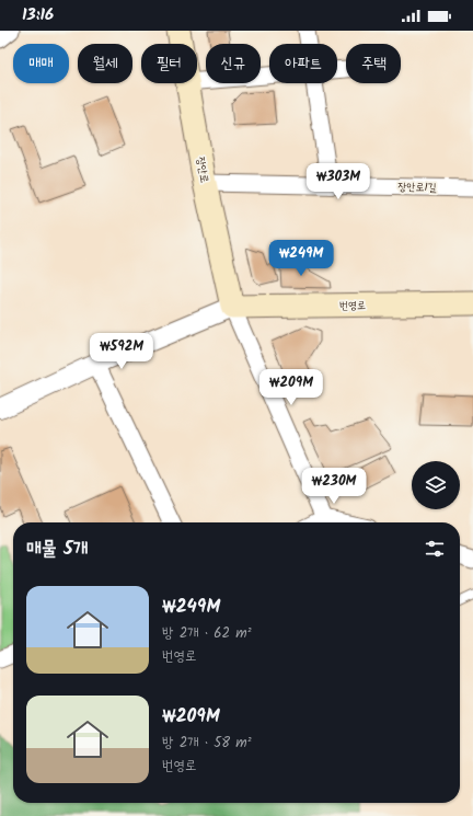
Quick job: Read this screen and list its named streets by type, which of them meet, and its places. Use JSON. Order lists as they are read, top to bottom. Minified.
{"streets":{"main road":["장안로","번영로"],"street":["장안로1길"]},"crossings":[["장안로","장안로1길"],["장안로","번영로"]],"page":{"status":"13:16","chip":["매매","월세","필터","신규","아파트","주택"],"price":["₩303M","₩249M","₩592M","₩209M","₩230M"],"heading":"매물 5개","list":[{"name":"₩249M","note":"방 2개 · 62 m² · 번영로"},{"name":"₩209M","note":"방 2개 · 58 m² · 번영로"}]}}
